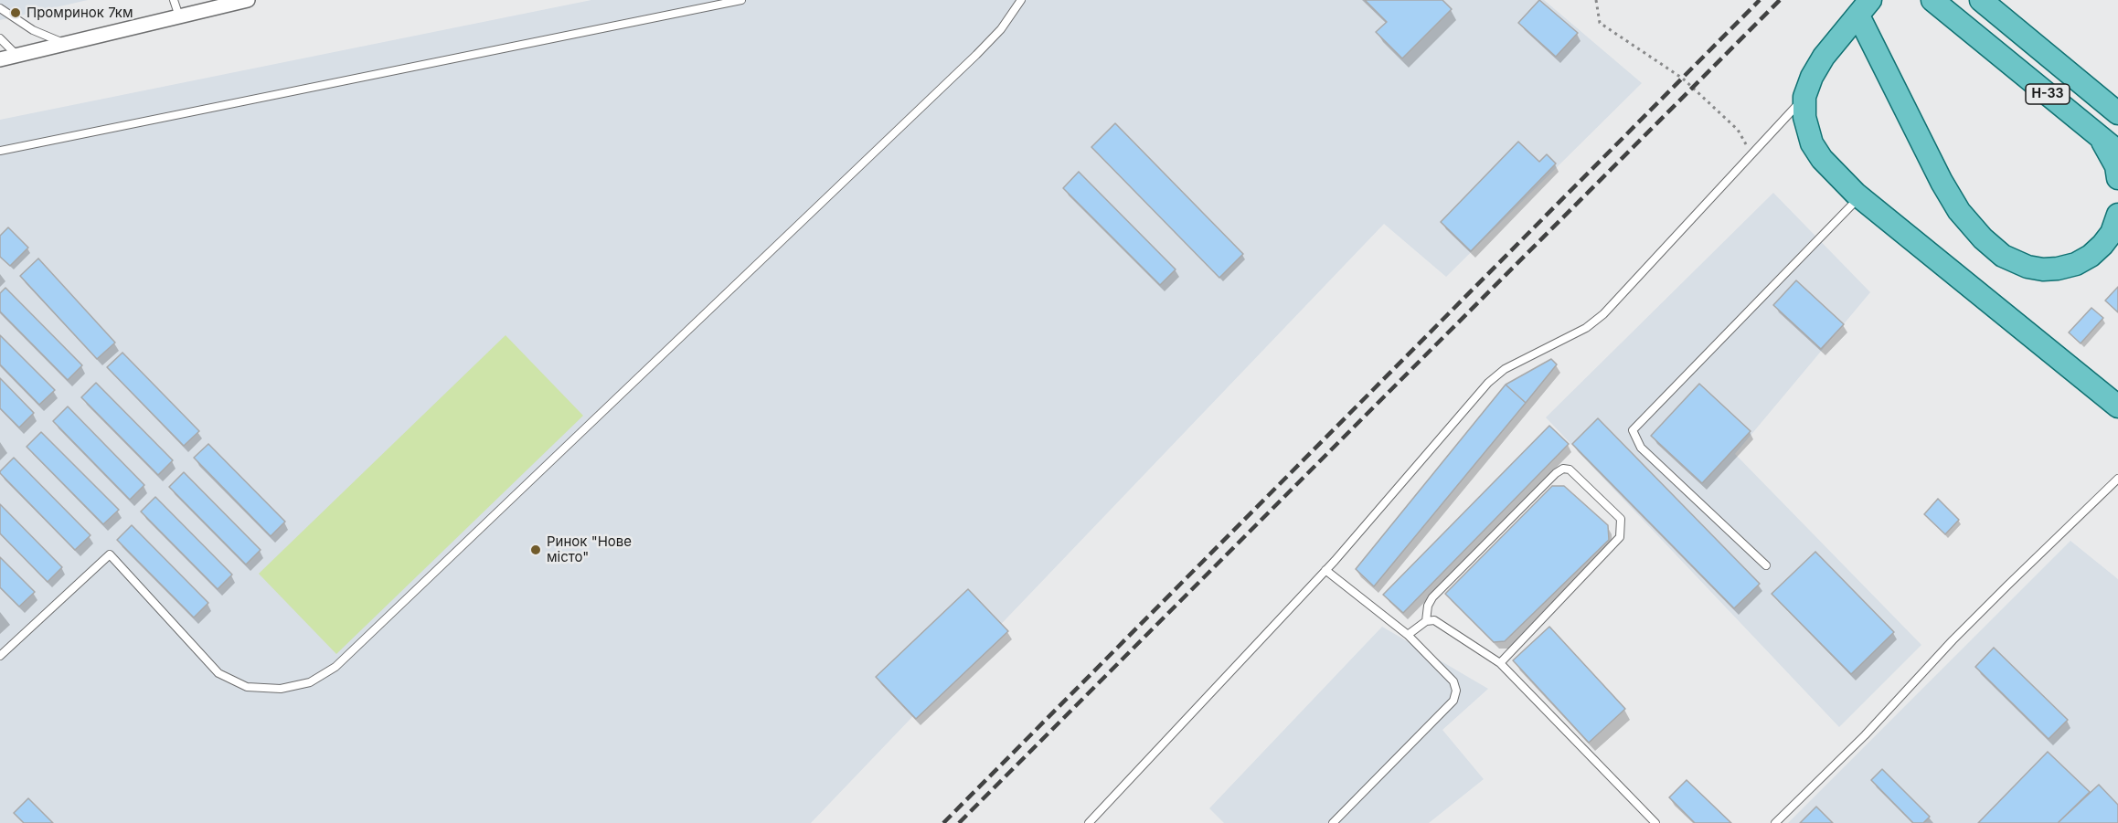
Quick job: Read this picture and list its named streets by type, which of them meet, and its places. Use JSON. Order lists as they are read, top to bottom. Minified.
{"streets":{"main road":["Н-33"]},"places":["Промринок 7км","Ринок \"Нове місто\""]}
